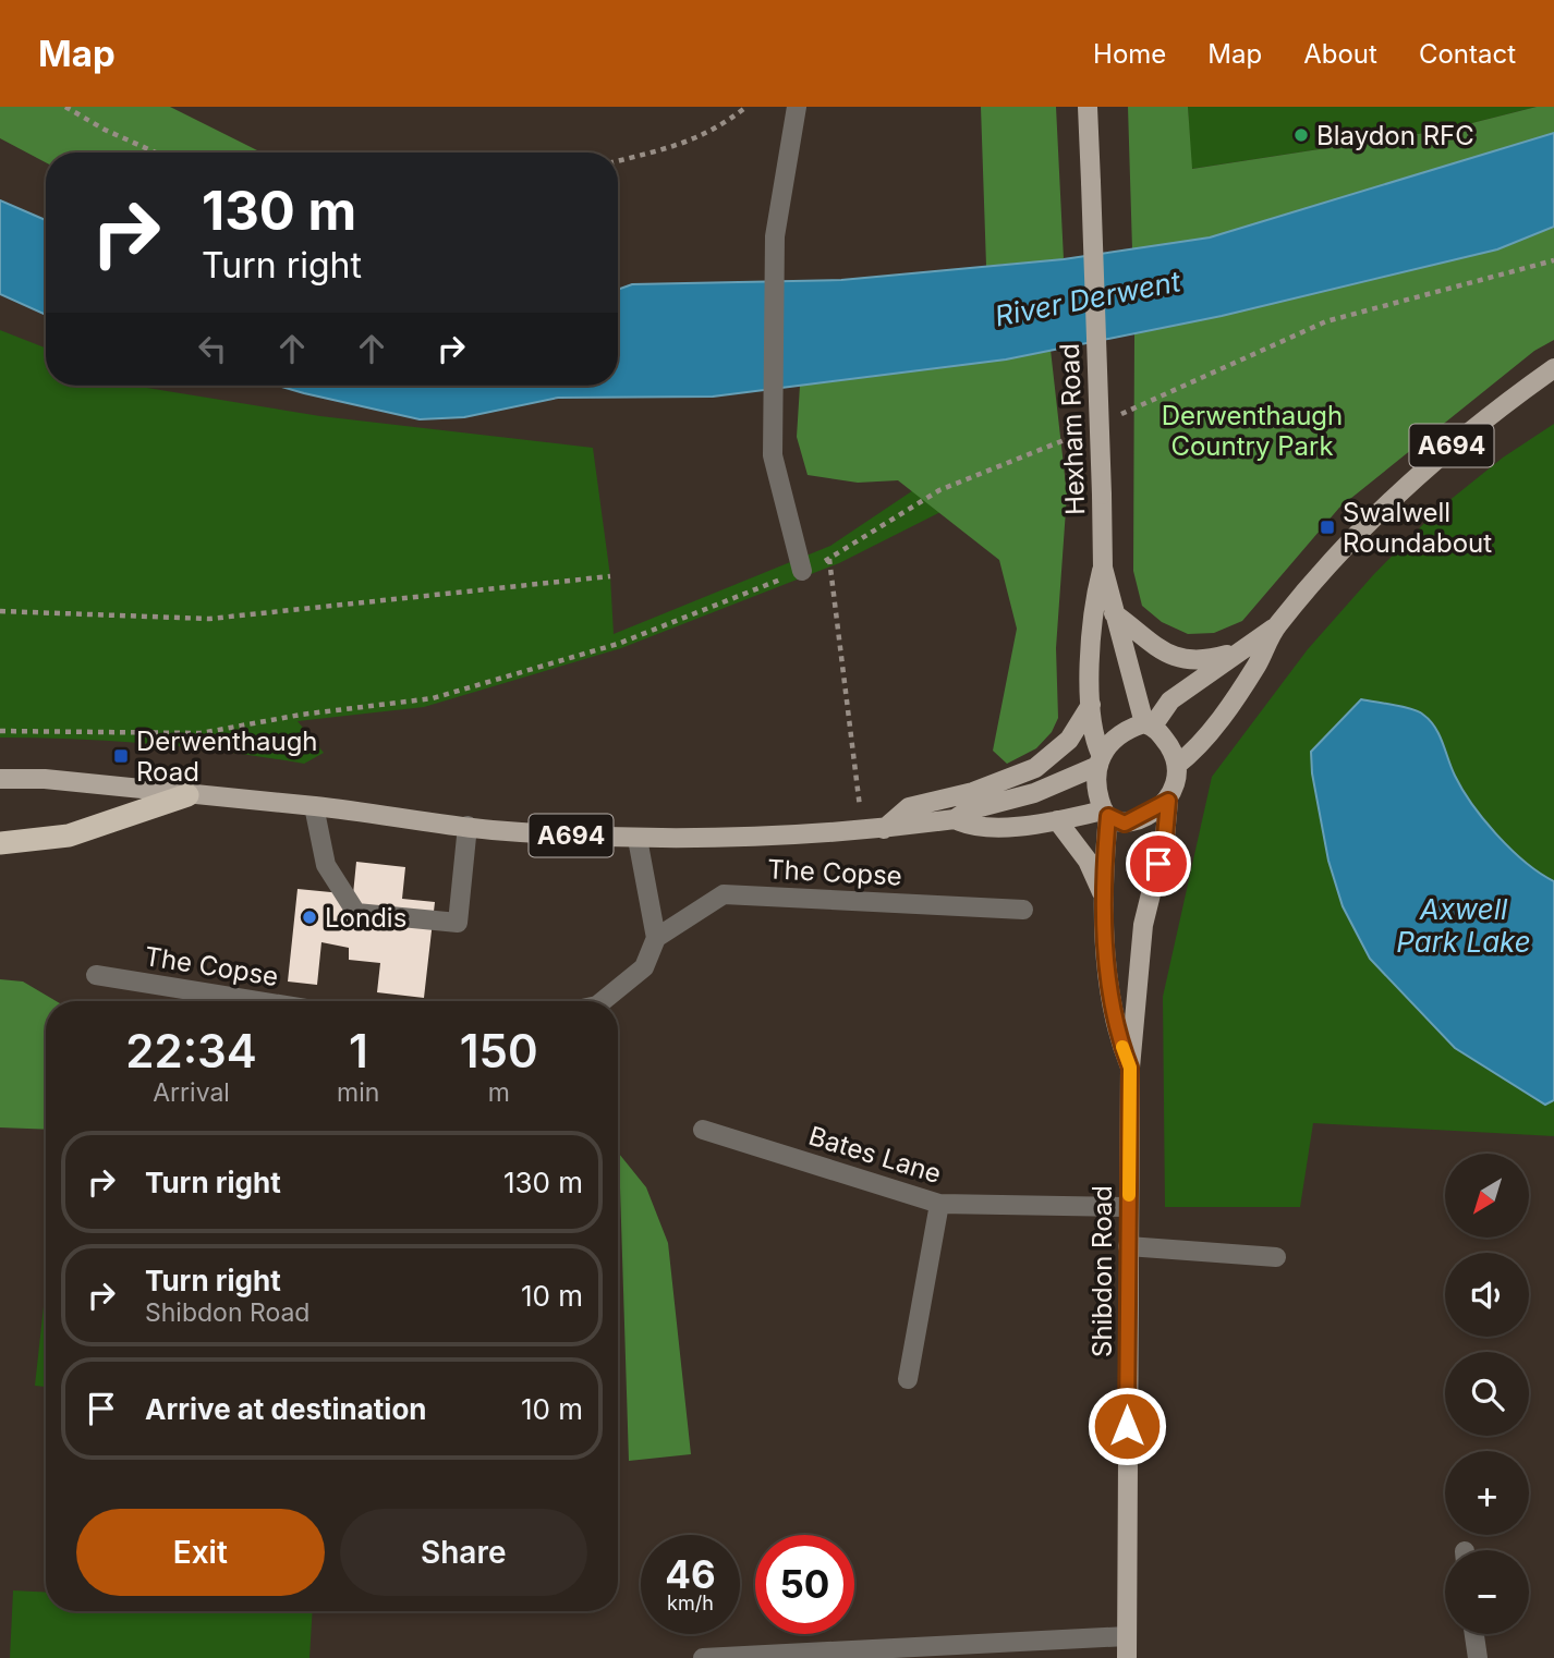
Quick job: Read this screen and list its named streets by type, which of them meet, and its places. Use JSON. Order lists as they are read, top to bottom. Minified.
{"streets":{"main road":["Hexham Road","A694","Shibdon Road"],"street":["The Copse","Bates Lane"]},"crossings":[["Hexham Road","A694"],["Hexham Road","Shibdon Road"],["A694","Shibdon Road"],["Bates Lane","Shibdon Road"]],"water":["River Derwent","Axwell Park Lake"],"parks":["Derwenthaugh Country Park"],"places":{"other":["Blaydon RFC","Londis"],"transit":["Swalwell Roundabout","Derwenthaugh Road"]},"north":"bottom left","page":{"header":"Map","nav":["Home","Map","About","Contact"],"turn":["130 m","Turn right"],"eta":["22:34","Arrival","1","min","150","m"],"list":[{"name":"Turn right","value":"130 m"},{"name":"Turn right","note":"Shibdon Road","value":"10 m"},{"name":"Arrive at destination","value":"10 m"}],"map_buttons":["+","−"],"buttons":["Exit","Share"],"speed":"46 km/h","limit":"50"}}
